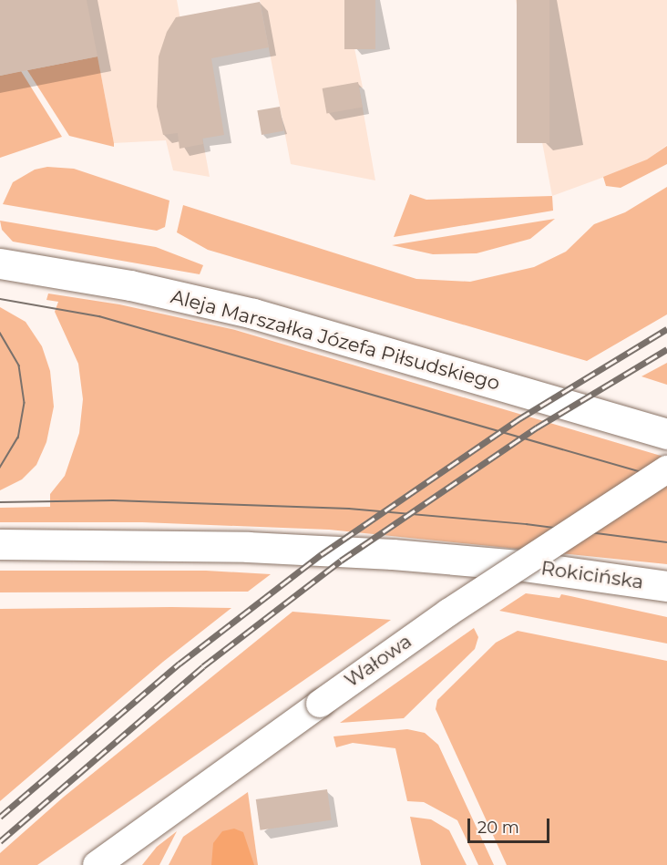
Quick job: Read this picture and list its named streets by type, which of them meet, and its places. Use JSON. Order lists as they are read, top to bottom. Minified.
{"streets":{"main road":["Aleja Marszałka Józefa Piłsudskiego","Rokicińska"],"street":["Wałowa"]},"scale_bar":"20 m"}
